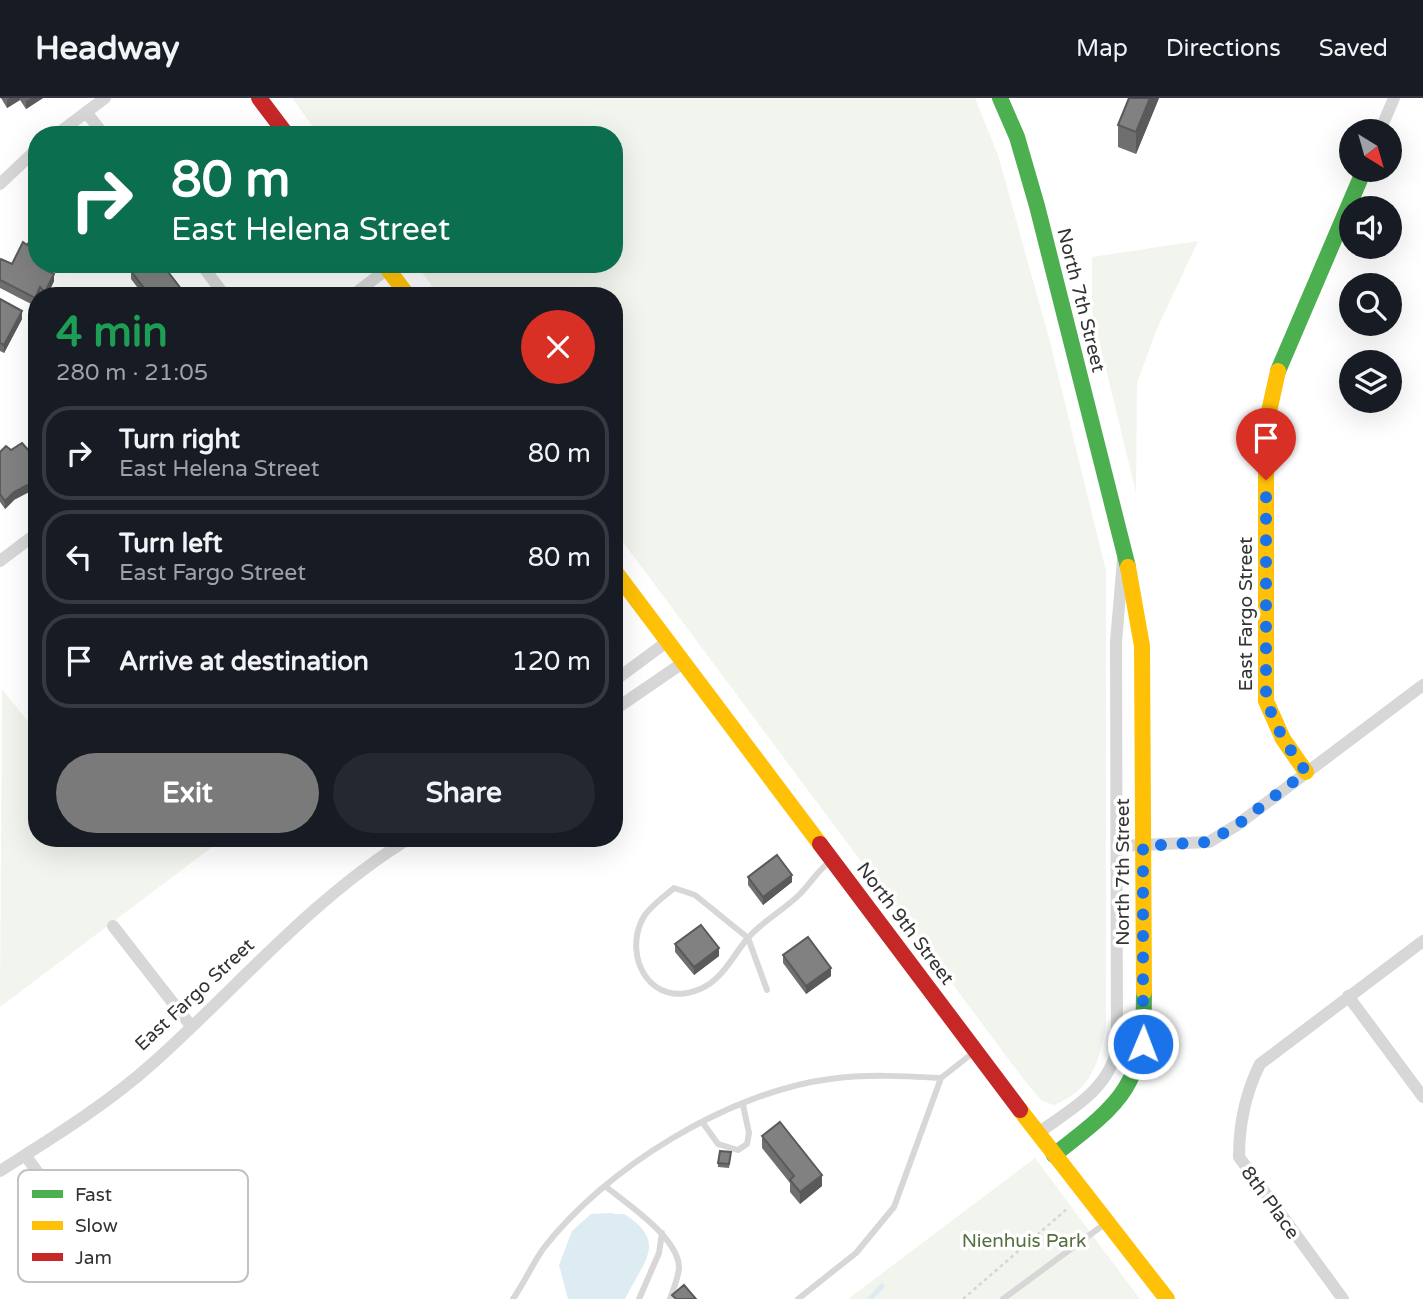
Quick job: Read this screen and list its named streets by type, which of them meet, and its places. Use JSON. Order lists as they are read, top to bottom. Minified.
{"streets":{"street":["North 7th Street","East Fargo Street","North 9th Street","8th Place"]},"crossings":[["North 7th Street","North 9th Street"]],"parks":["Nienhuis Park"],"legend":["Fast","Slow","Jam"],"north":"bottom right","page":{"header":"Headway","nav":["Map","Directions","Saved"],"turn":["80 m","East Helena Street"],"heading":["4 min","280 m · 21:05"],"list":[{"name":"Turn right","note":"East Helena Street","value":"80 m"},{"name":"Turn left","note":"East Fargo Street","value":"80 m"},{"name":"Arrive at destination","value":"120 m"}],"buttons":["Exit","Share"]}}
